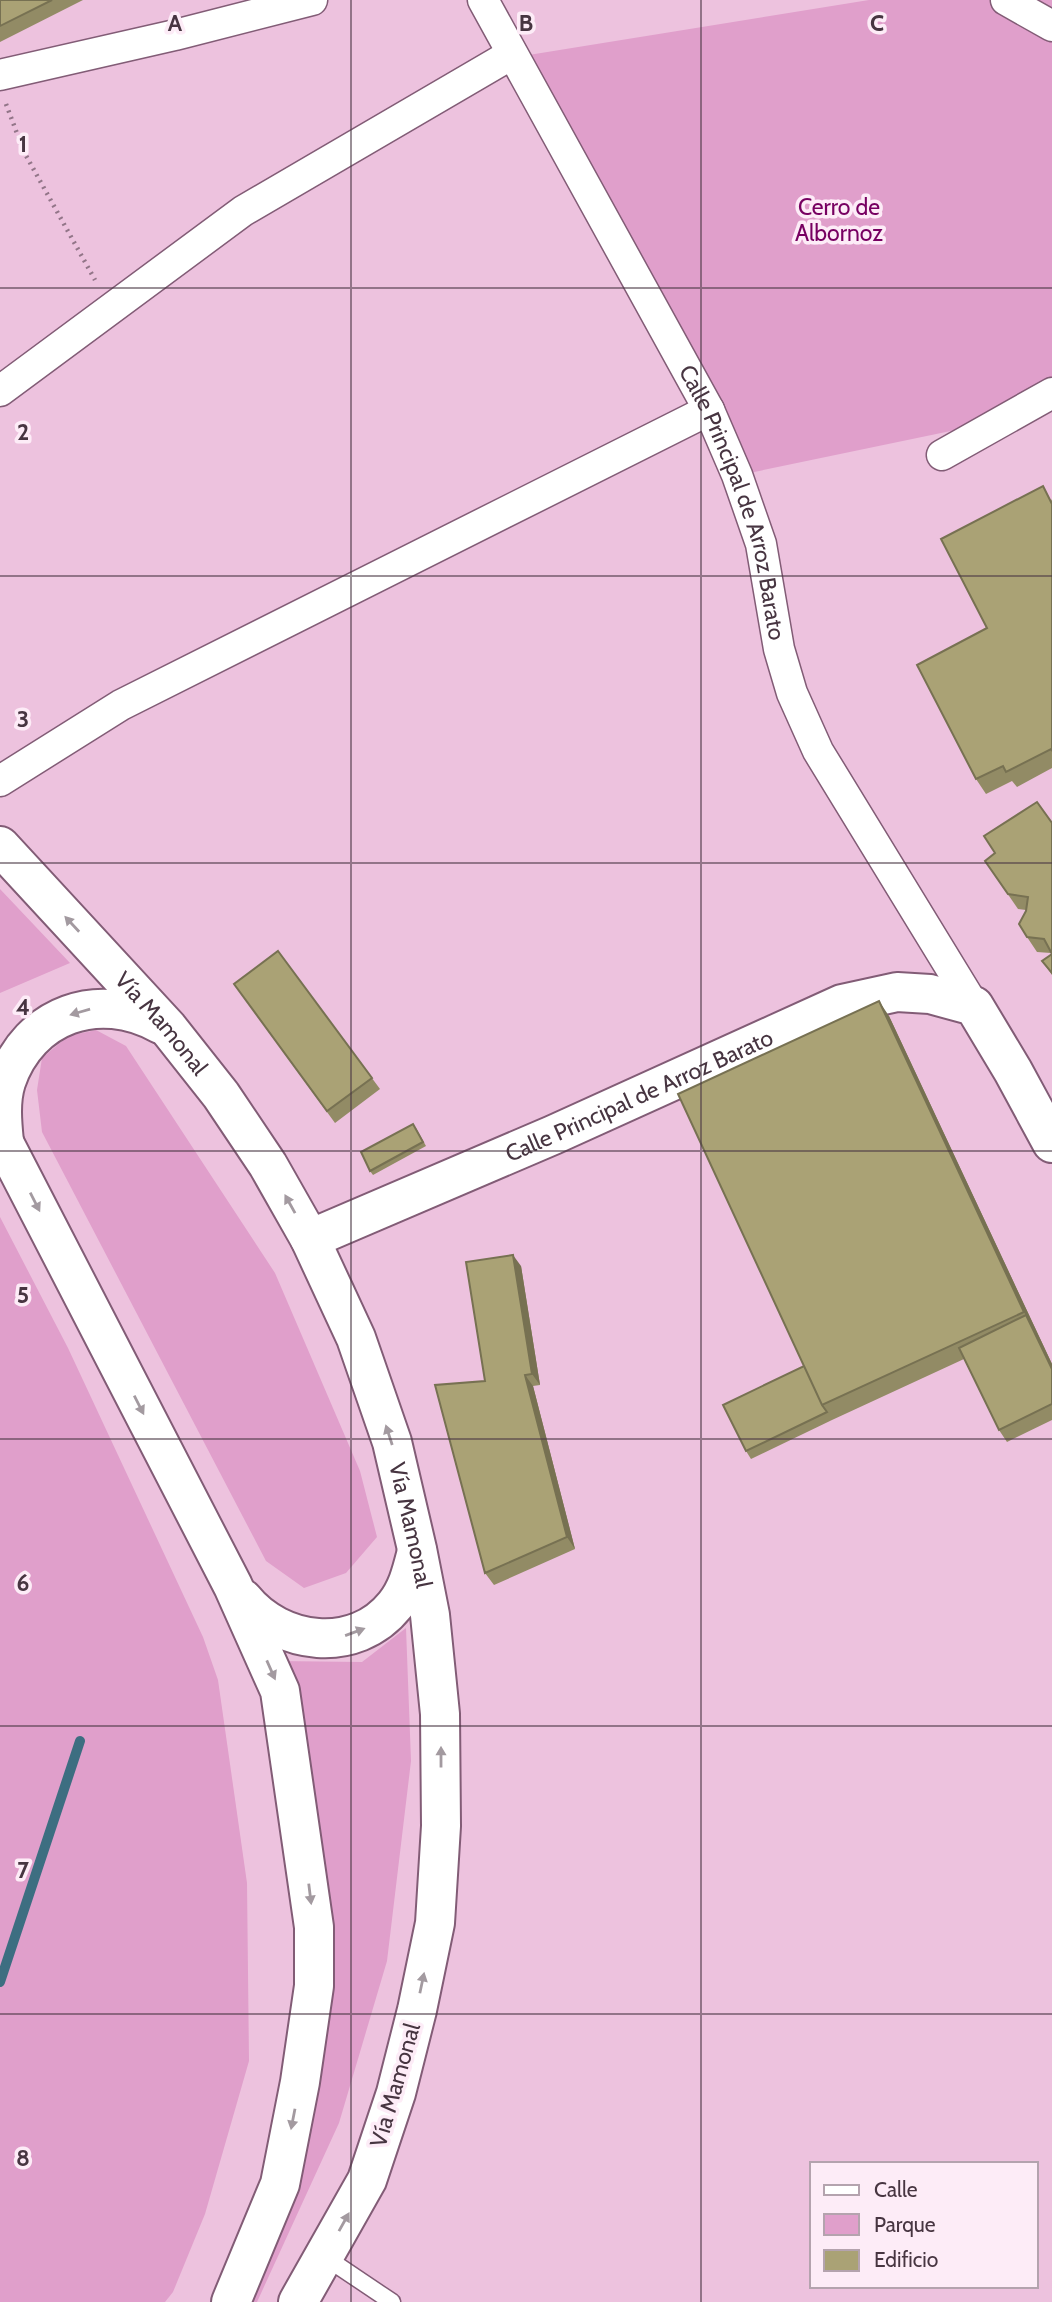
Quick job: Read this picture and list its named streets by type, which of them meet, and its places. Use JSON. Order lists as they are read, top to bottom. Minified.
{"streets":{"main road":["Calle Principal de Arroz Barato","Vía Mamonal"]},"crossings":[["Calle Principal de Arroz Barato","Vía Mamonal"]],"parks":["Cerro de Albornoz"],"legend":["Calle","Parque","Edificio"],"grid":{"columns":["A","B","C"],"rows":["1","2","3","4","5","6","7","8"]}}
